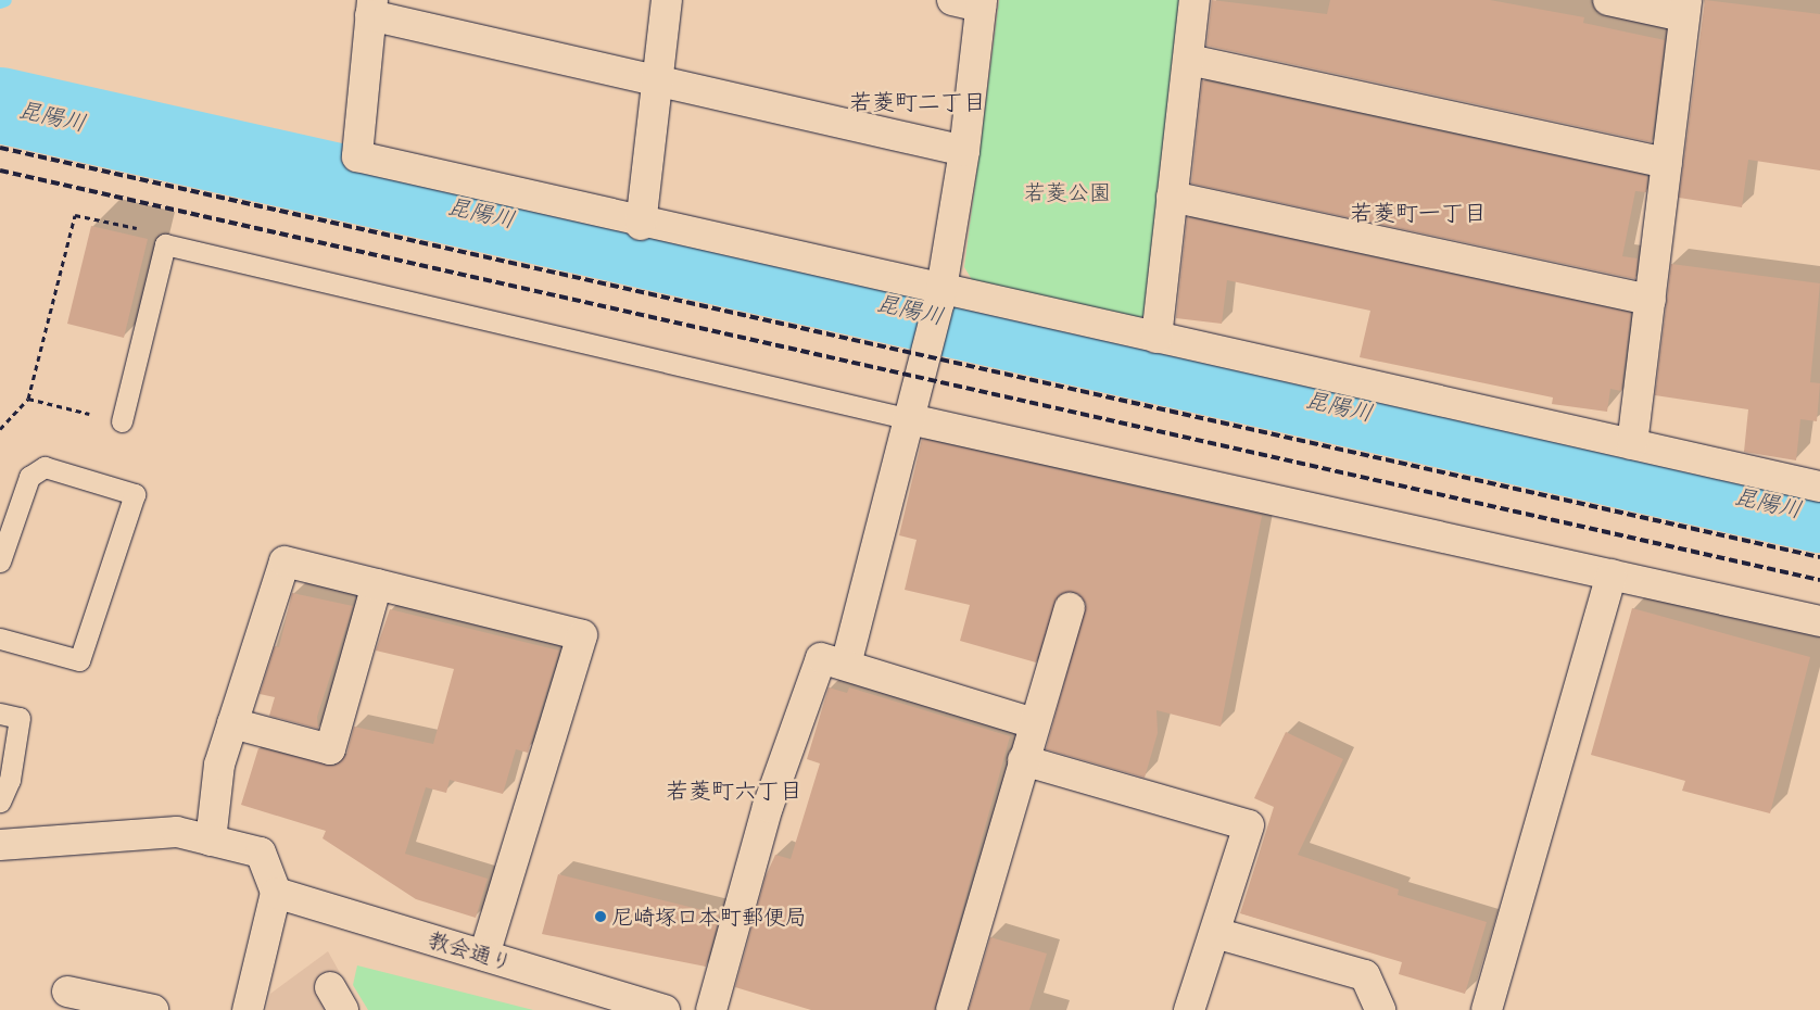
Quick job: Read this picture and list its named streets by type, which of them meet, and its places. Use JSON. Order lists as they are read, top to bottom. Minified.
{"streets":{"street":["教会通り"]},"districts":["若菱町二丁目","若菱町一丁目","若菱町六丁目"],"water":["昆陽川"],"parks":["若菱公園"],"places":["尼崎塚口本町郵便局"]}
